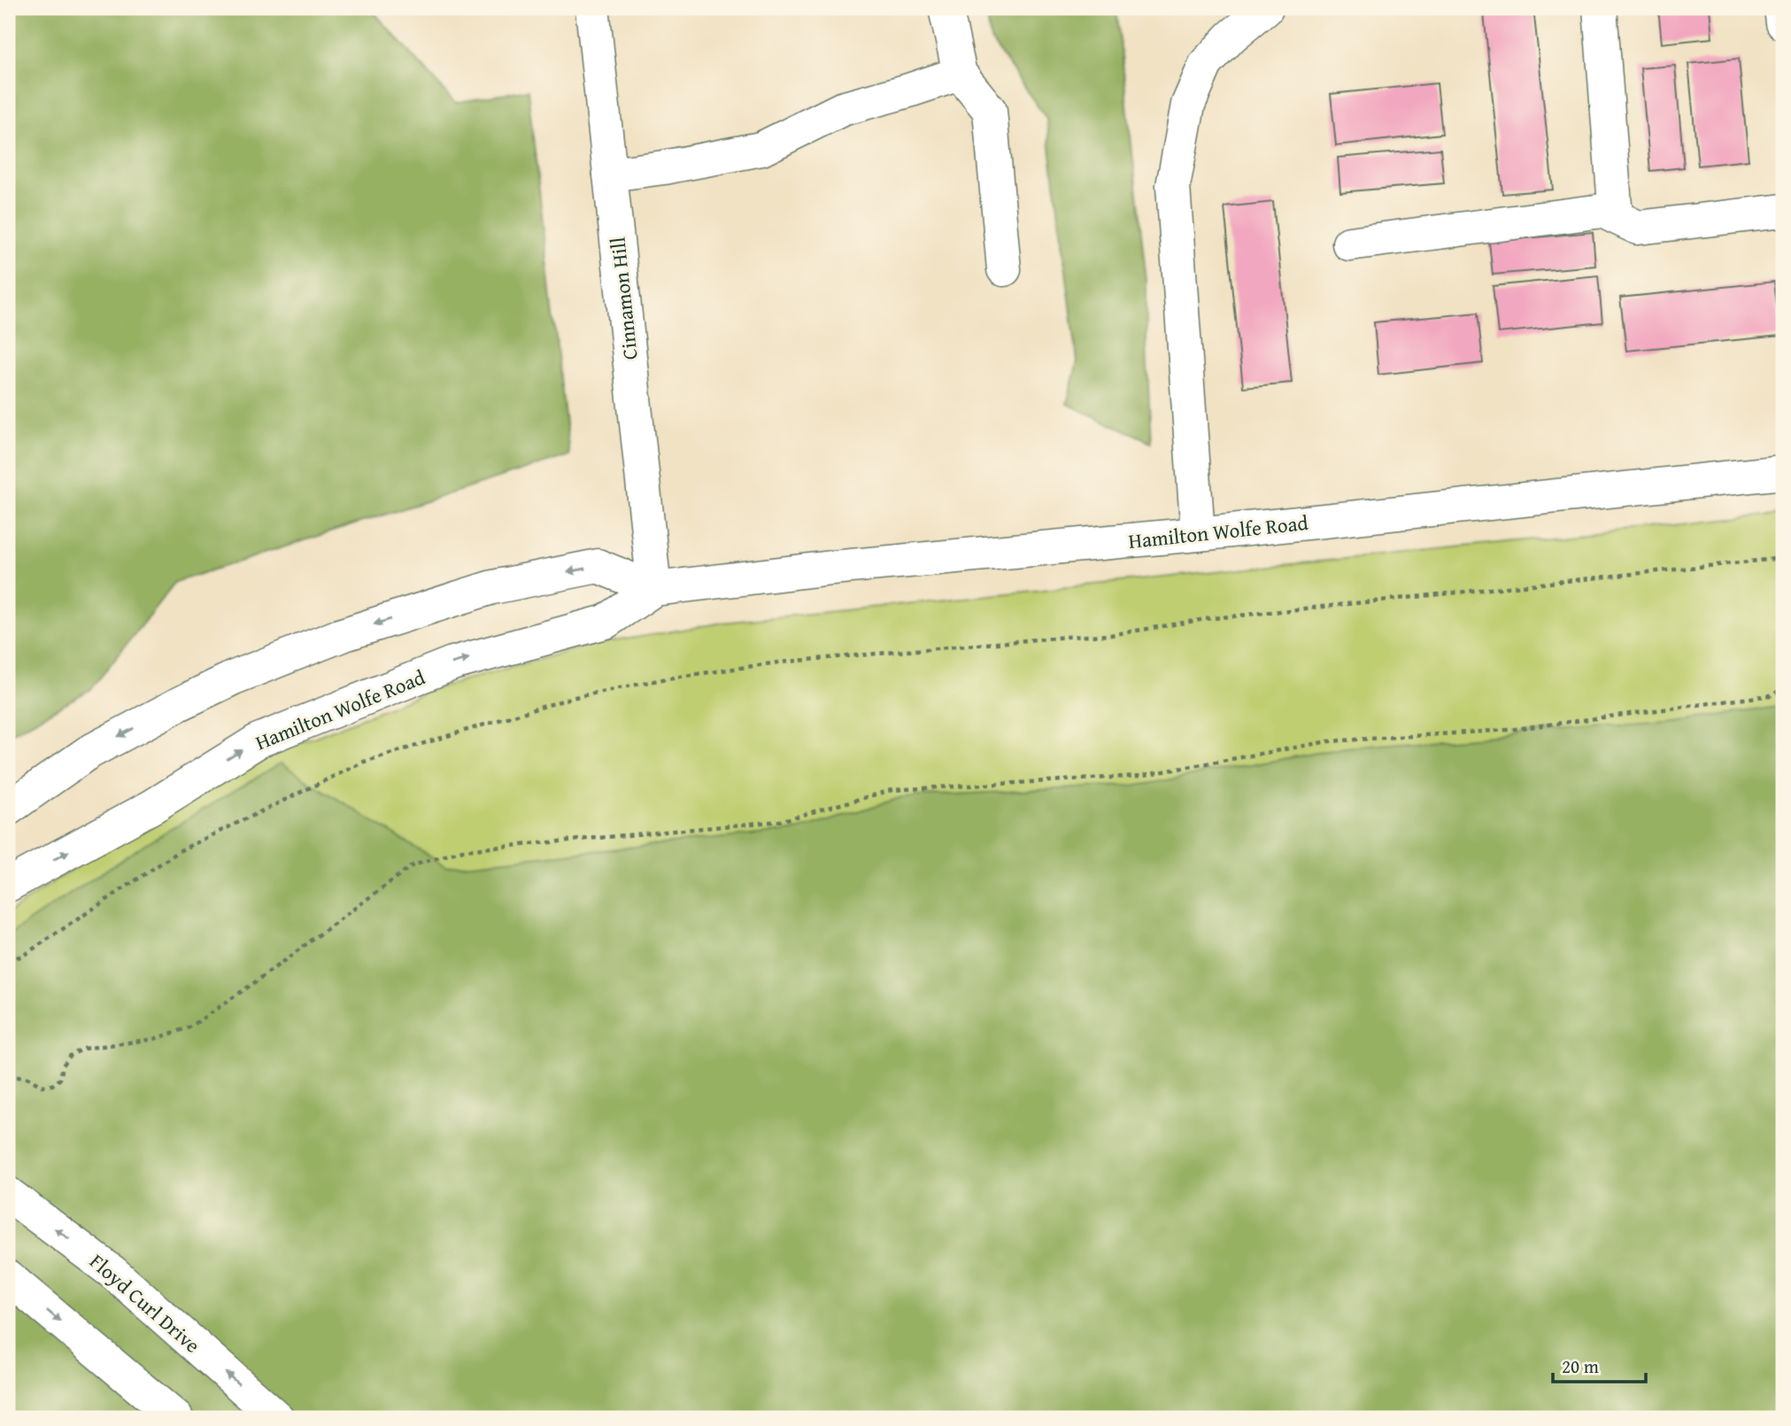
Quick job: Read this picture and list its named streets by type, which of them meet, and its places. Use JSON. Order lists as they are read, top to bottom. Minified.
{"streets":{"street":["Cinnamon Hill","Hamilton Wolfe Road","Floyd Curl Drive"]},"crossings":[["Cinnamon Hill","Hamilton Wolfe Road"]],"scale_bar":"20 m"}
